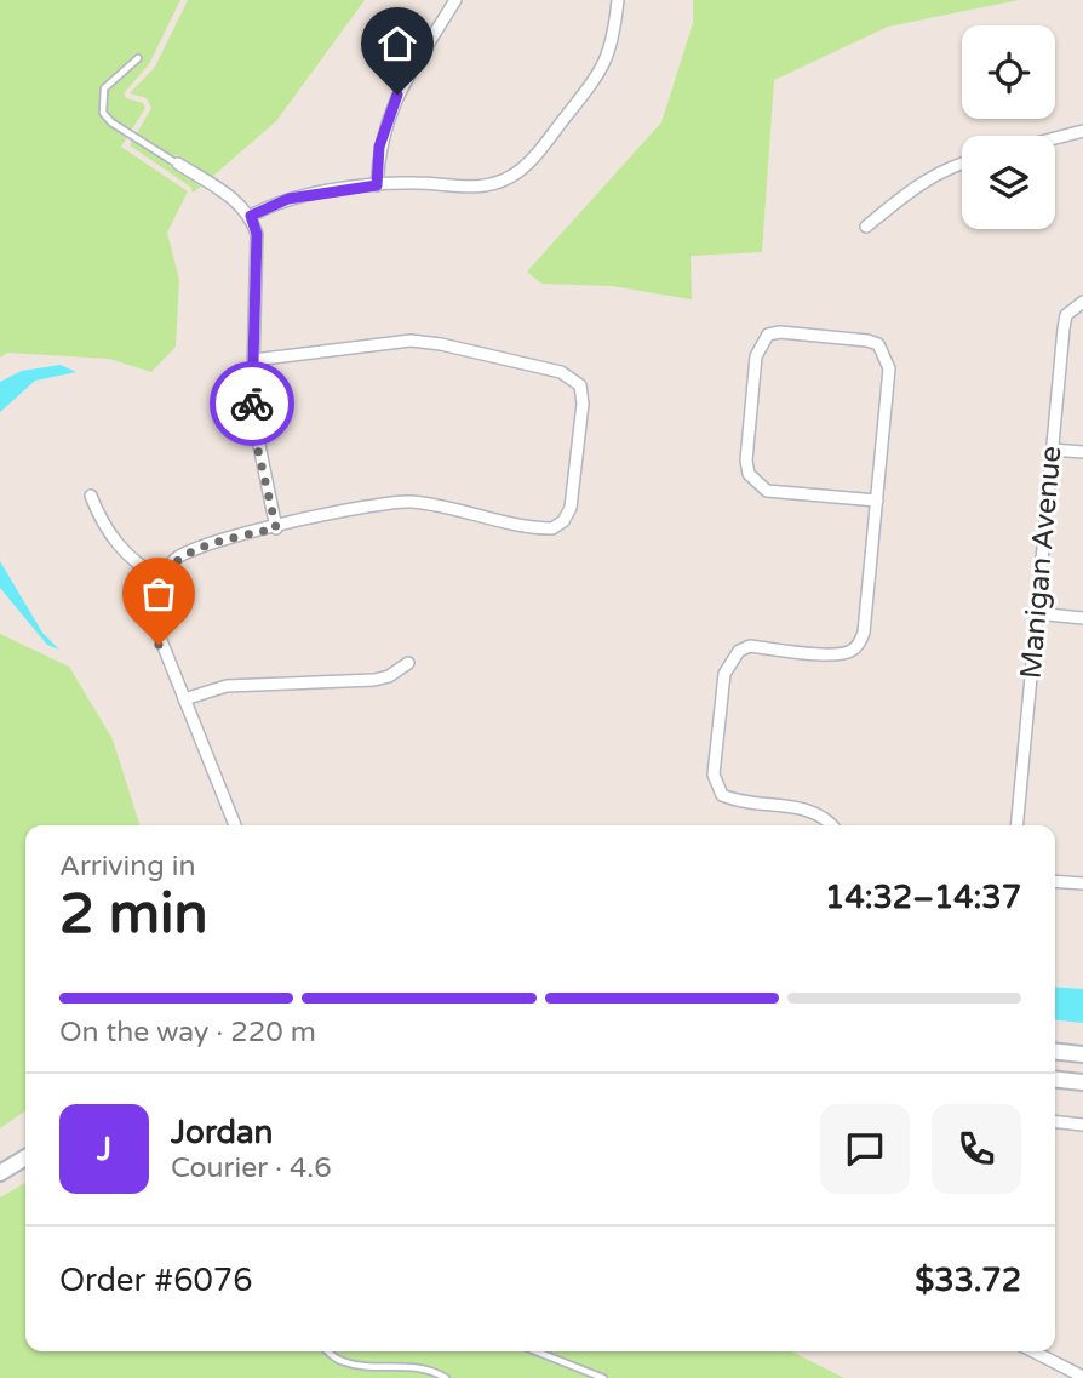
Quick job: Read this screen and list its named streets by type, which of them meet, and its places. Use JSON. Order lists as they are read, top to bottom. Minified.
{"streets":{"street":["Manigan Avenue"]},"page":{"heading":["2 min","Arriving in","14:32–14:37"],"panel":["Jordan","Courier · 4.6","Order #6076","$33.72"],"bar":"On the way · 220 m","round":"J"}}
